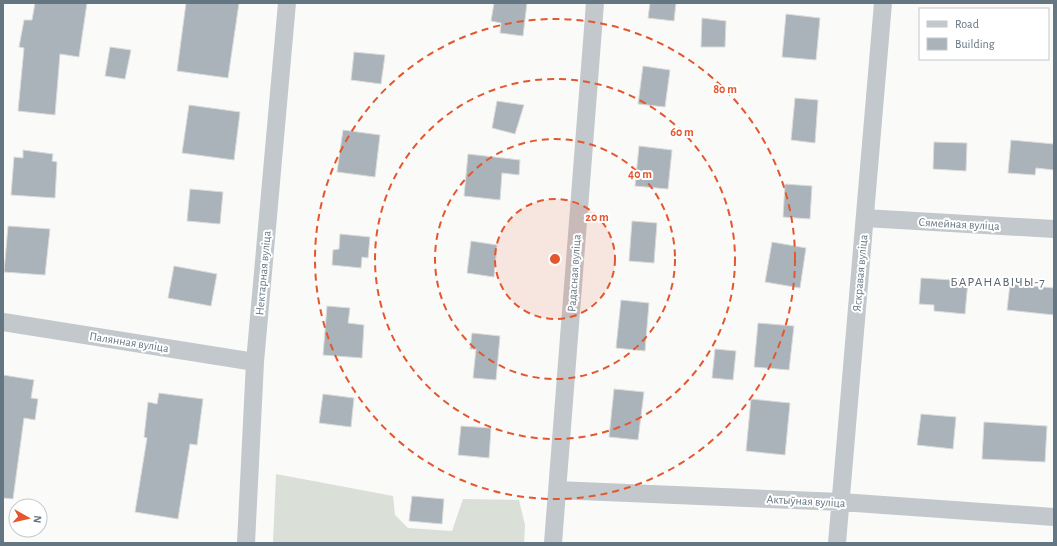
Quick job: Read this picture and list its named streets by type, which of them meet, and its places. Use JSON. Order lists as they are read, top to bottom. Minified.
{"streets":{"street":["Сямейная вуліца","Нектарная вуліца","Радасная вуліца","Яскравая вуліца","Палянная вуліца","Актыўная вуліца"]},"crossings":[["Сямейная вуліца","Яскравая вуліца"],["Нектарная вуліца","Палянная вуліца"],["Радасная вуліца","Актыўная вуліца"],["Яскравая вуліца","Актыўная вуліца"]],"districts":["БАРАНАВІЧЫ-7"],"legend":["Road","Building"],"north":"right","rings":["80 m","60 m","40 m","20 m"]}
